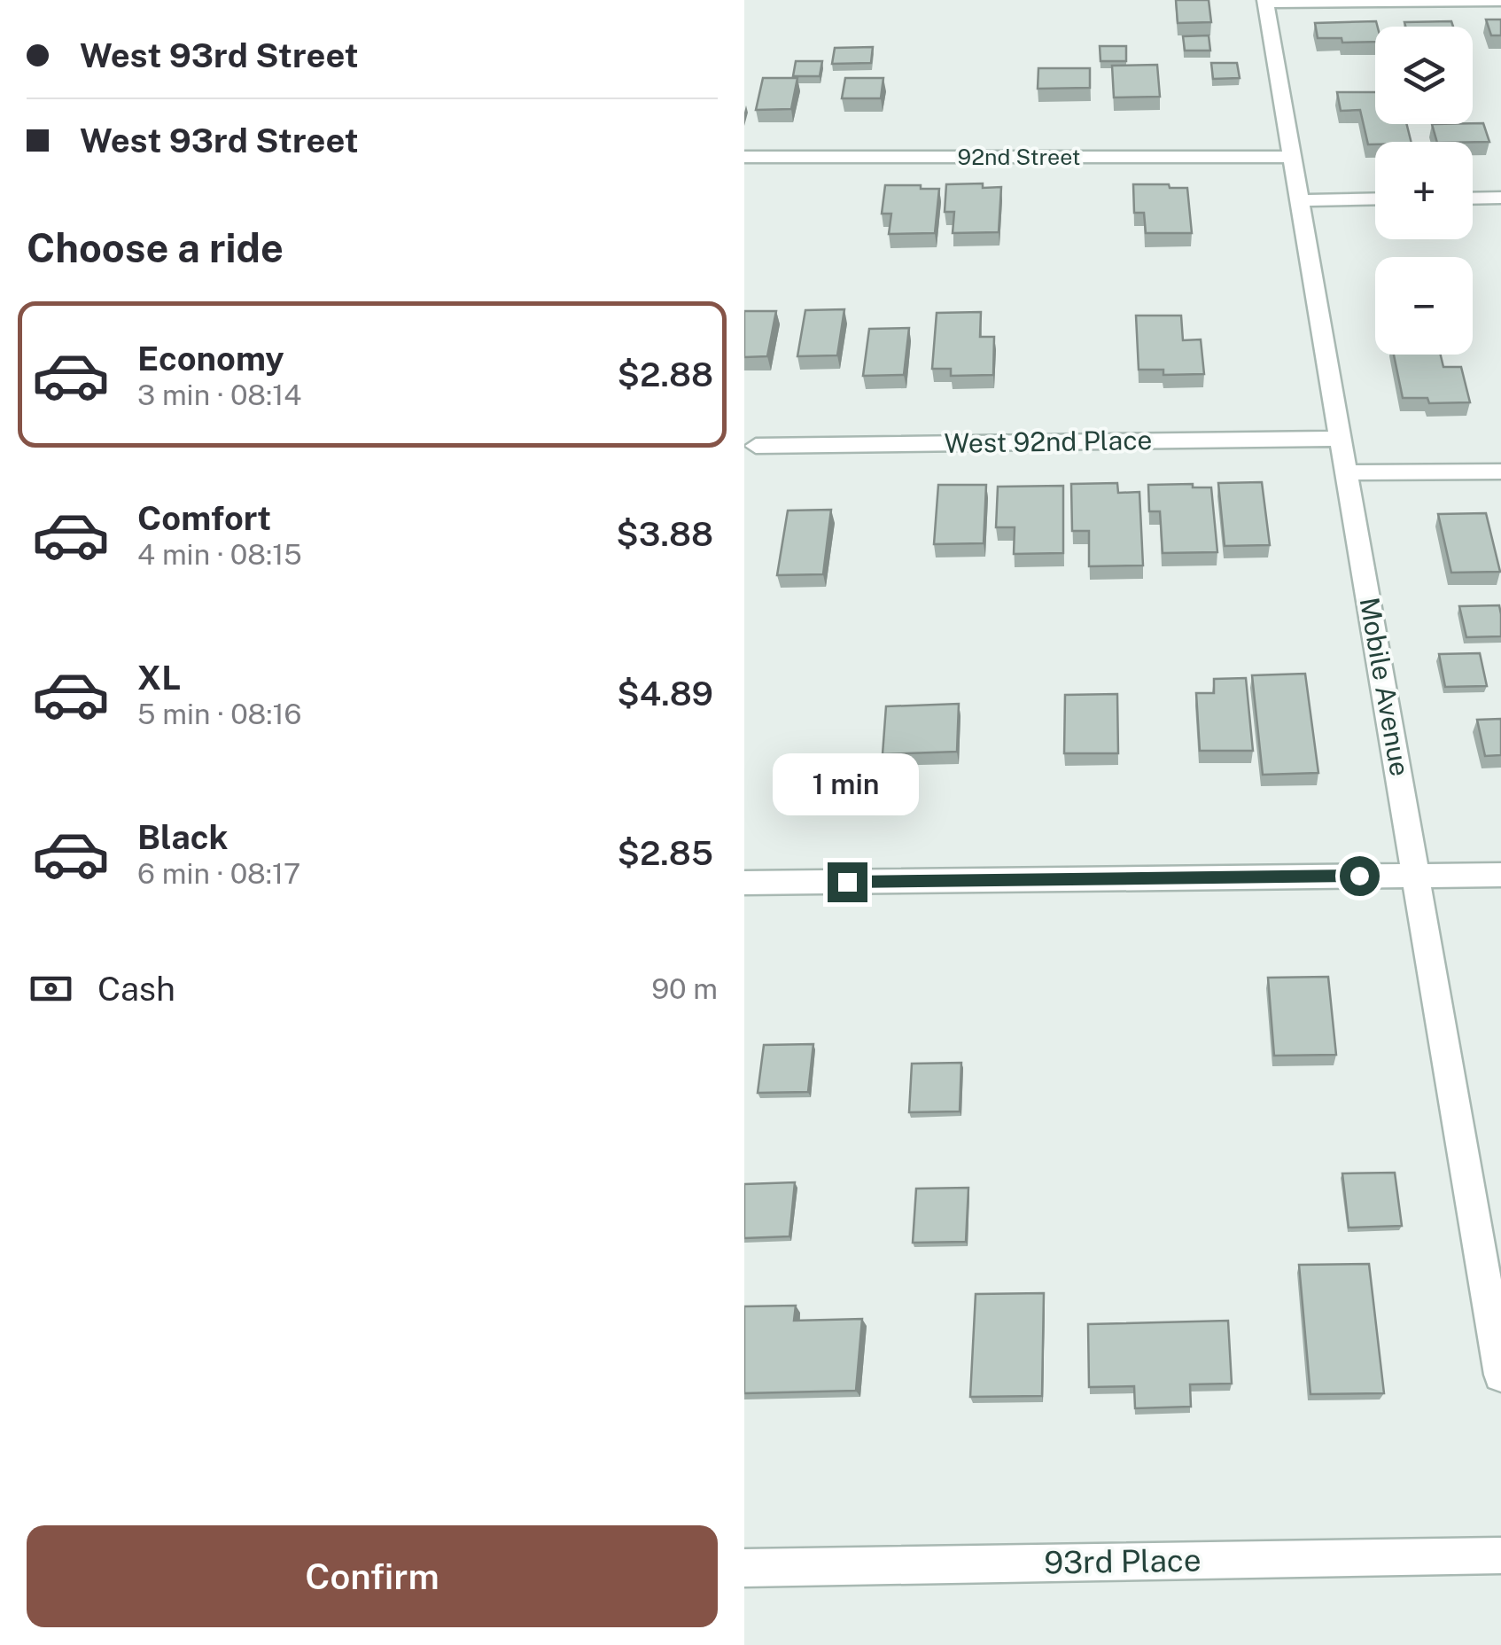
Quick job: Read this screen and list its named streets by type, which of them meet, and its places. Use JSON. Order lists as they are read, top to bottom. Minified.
{"streets":{"street":["92nd Street","West 92nd Place","Mobile Avenue","93rd Place"]},"crossings":[["92nd Street","Mobile Avenue"],["West 92nd Place","Mobile Avenue"]],"page":{"banner":["West 93rd Street","West 93rd Street"],"map_buttons":["+","−"],"heading":"Choose a ride","list":[{"name":"Economy","note":"3 min · 08:14","value":"$2.88"},{"name":"Comfort","note":"4 min · 08:15","value":"$3.88"},{"name":"XL","note":"5 min · 08:16","value":"$4.89"},{"name":"Black","note":"6 min · 08:17","value":"$2.85"}],"bubble":"1 min","pay":["Cash","90 m"],"buttons":"Confirm"}}
